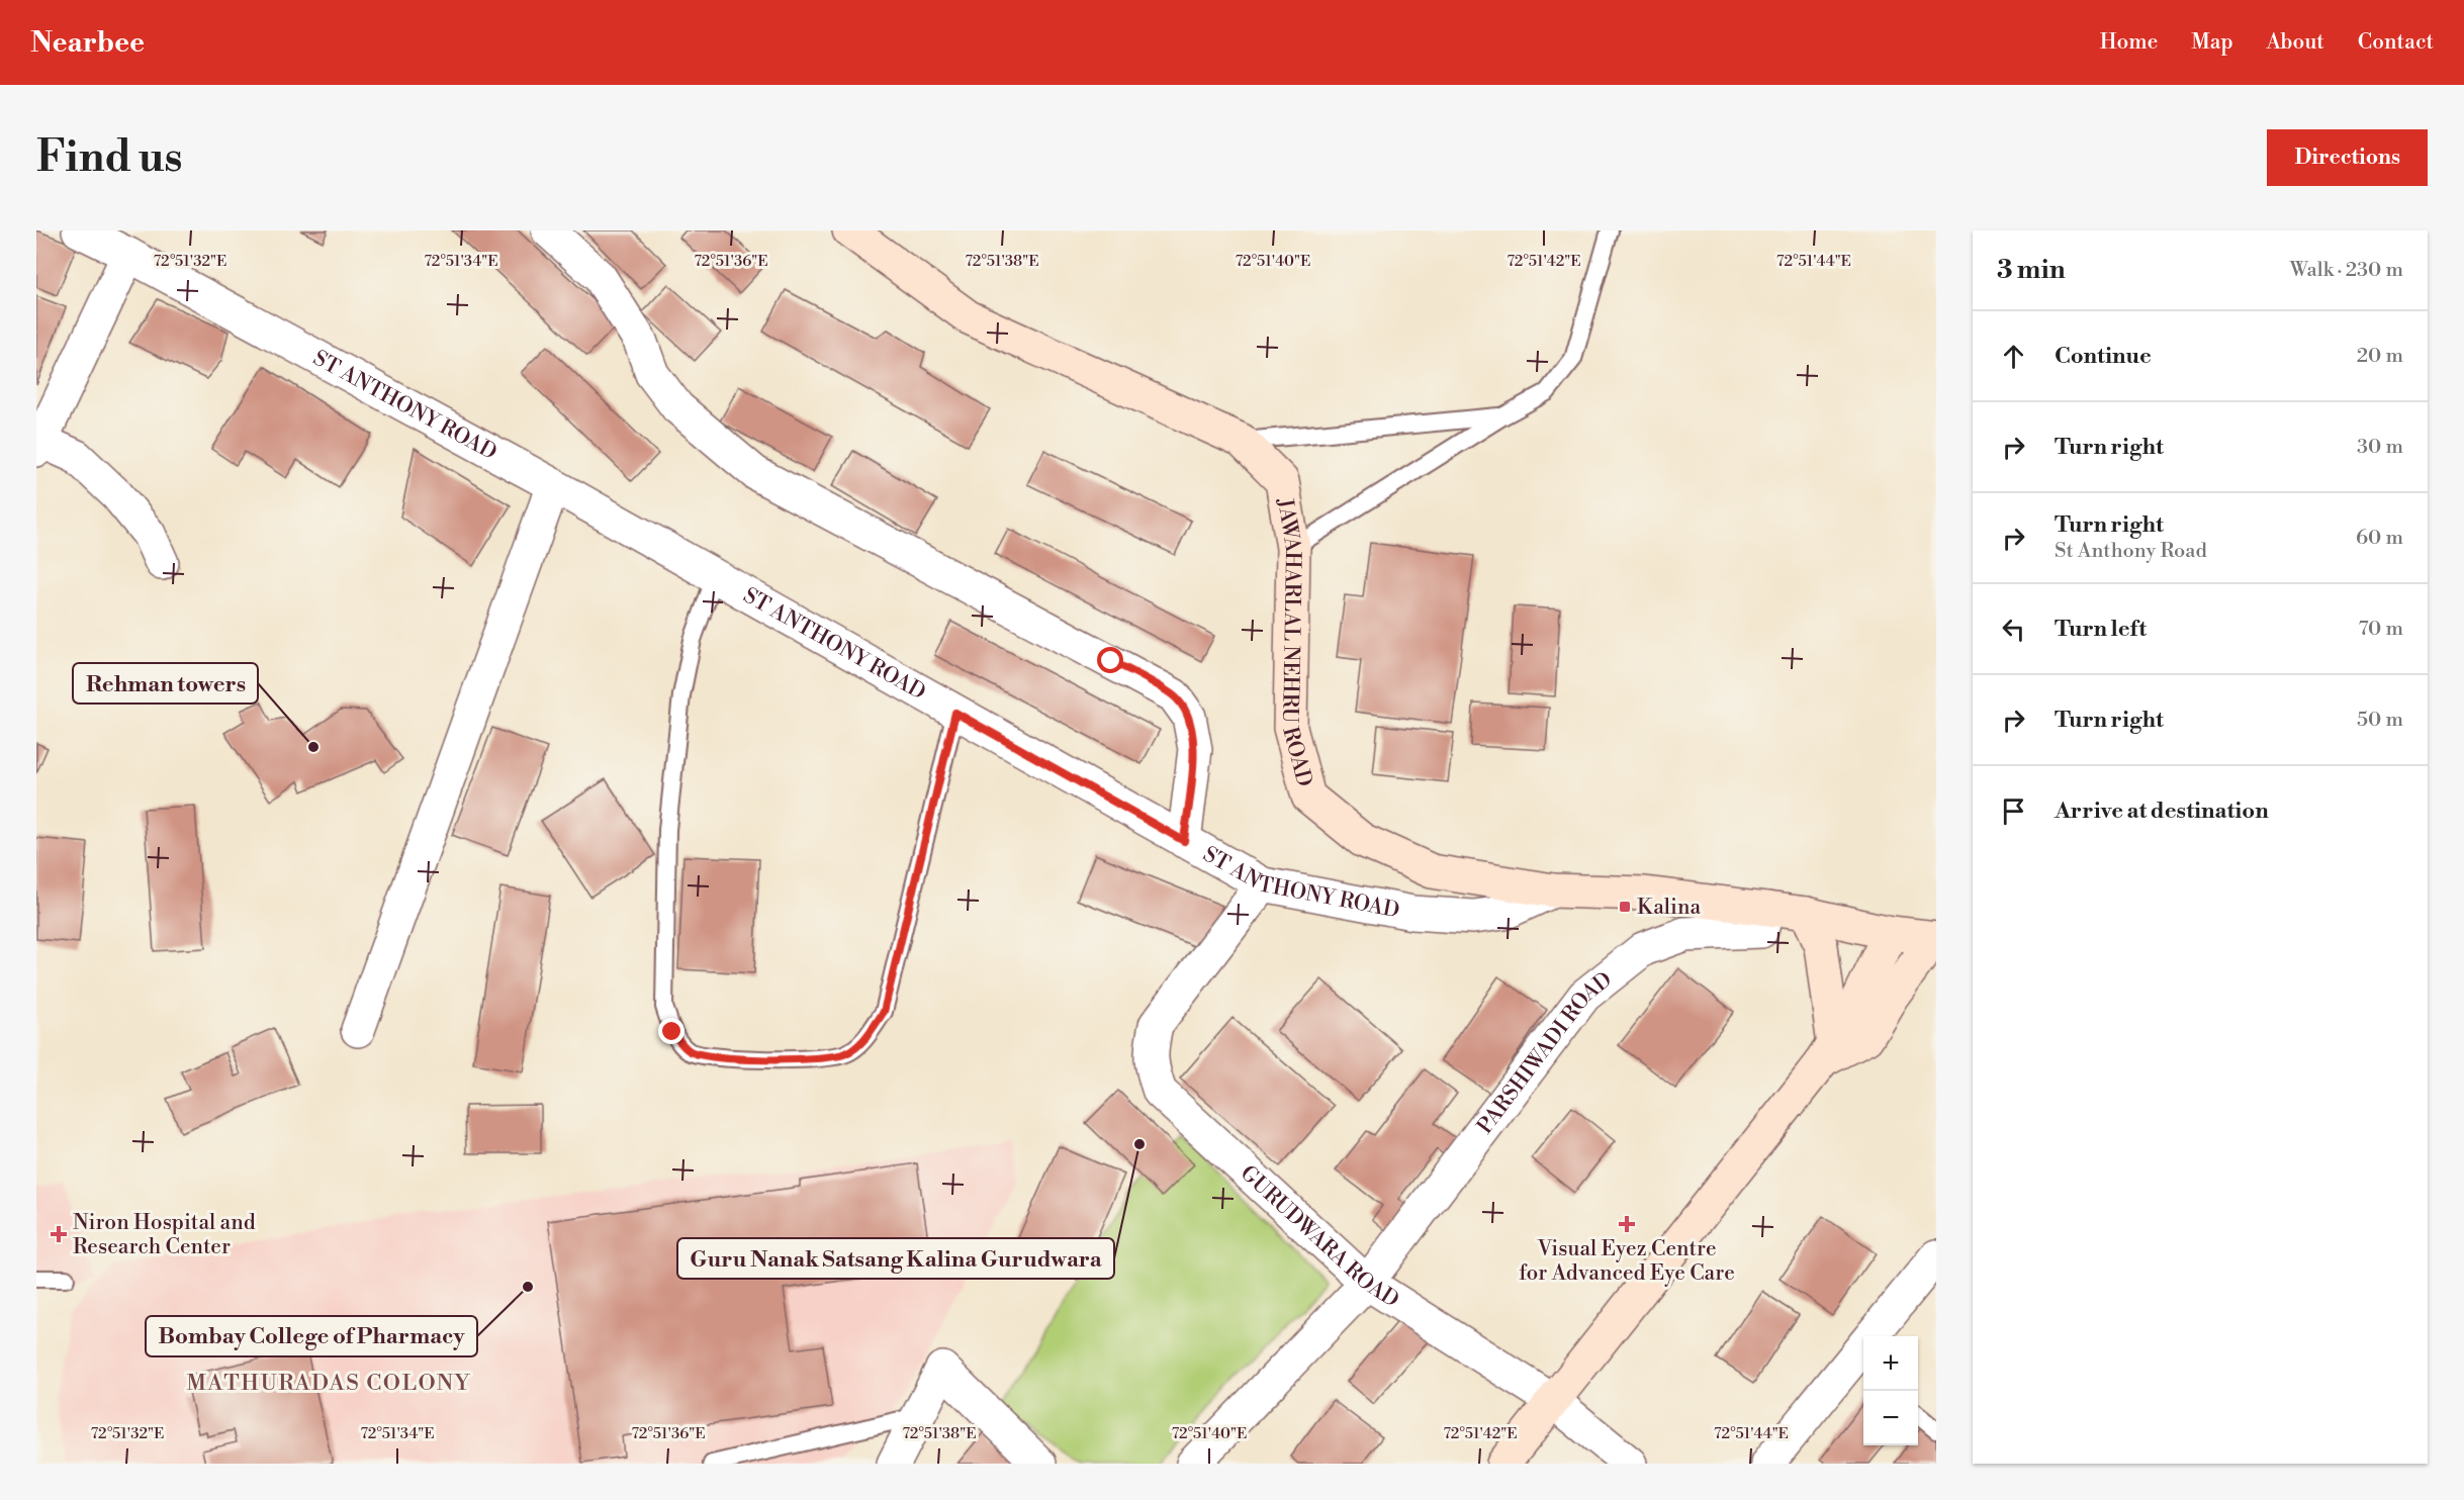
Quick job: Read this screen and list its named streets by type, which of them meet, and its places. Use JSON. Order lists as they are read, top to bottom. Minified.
{"streets":{"main road":["JAWAHARLAL NEHRU ROAD"],"street":["ST ANTHONY ROAD","PARSHIWADI ROAD","GURUDWARA ROAD"]},"crossings":[["ST ANTHONY ROAD","JAWAHARLAL NEHRU ROAD"],["ST ANTHONY ROAD","GURUDWARA ROAD"],["JAWAHARLAL NEHRU ROAD","PARSHIWADI ROAD"],["PARSHIWADI ROAD","GURUDWARA ROAD"]],"districts":["MATHURADAS COLONY"],"places":{"other":["Rehman towers","Guru Nanak Satsang Kalina Gurudwara","Bombay College of Pharmacy"],"transit":["Kalina"],"health":["Visual Eyez Centre for Advanced Eye Care","Niron Hospital and Research Center"]},"page":{"header":"Nearbee","nav":["Home","Map","About","Contact"],"buttons":"Directions","title":"Find us","heading":["3 min","Walk · 230 m"],"list":[["Continue","20 m"],["Turn right","30 m"],["Turn right","St Anthony Road","60 m"],["Turn left","70 m"],["Turn right","50 m"],"Arrive at destination"],"map_buttons":["+","−"]},"coordinates":["72°51'32\"E","72°51'34\"E","72°51'36\"E","72°51'38\"E","72°51'40\"E","72°51'42\"E","72°51'44\"E"]}
